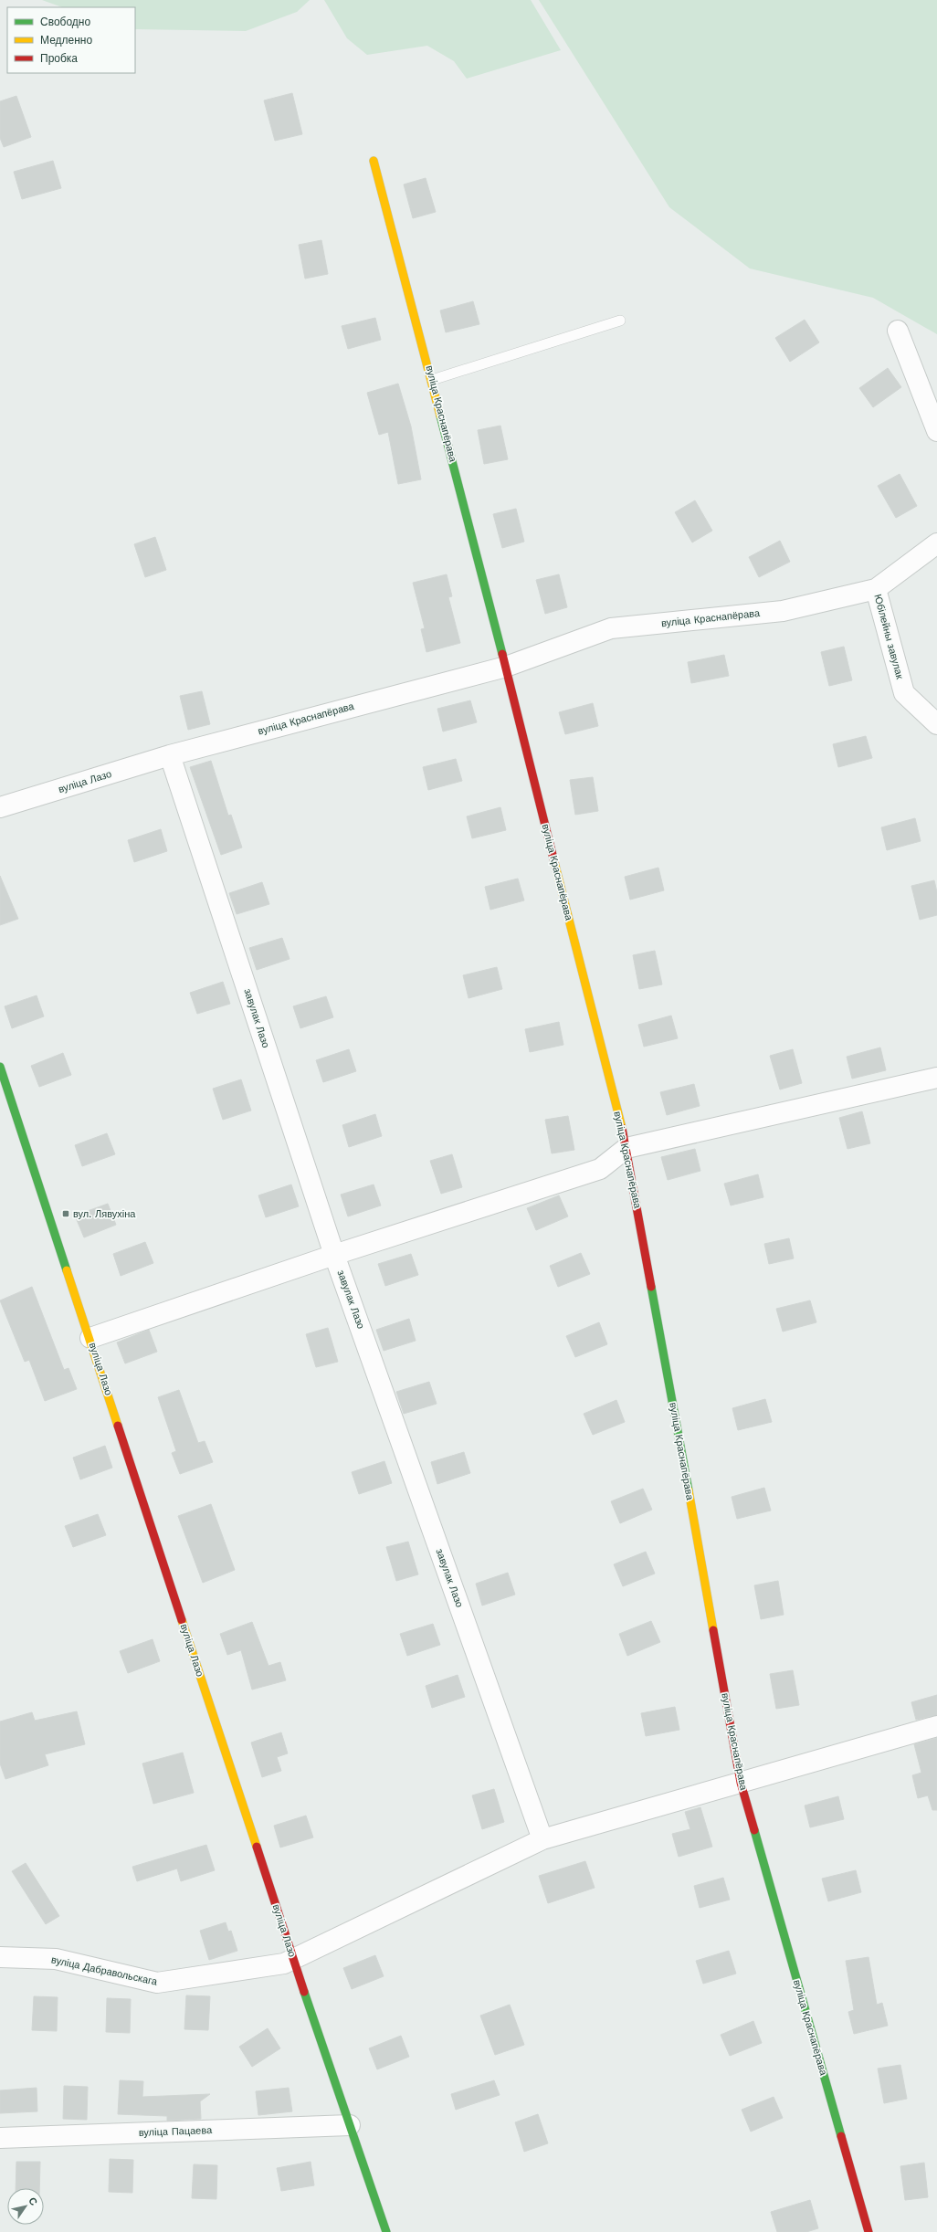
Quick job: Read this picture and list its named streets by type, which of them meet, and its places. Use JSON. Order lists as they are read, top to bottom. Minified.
{"streets":{"street":["вуліца Краснапёрава","Юбілейны завулак","вуліца Лазо","завулак Лазо","вуліца Дабравольскага","вуліца Пацаева"]},"crossings":[["вуліца Краснапёрава","Юбілейны завулак"],["вуліца Краснапёрава","вуліца Лазо"],["вуліца Краснапёрава","завулак Лазо"],["вуліца Краснапёрава","вуліца Дабравольскага"],["вуліца Лазо","завулак Лазо"],["вуліца Лазо","вуліца Дабравольскага"],["вуліца Лазо","вуліца Пацаева"],["завулак Лазо","вуліца Дабравольскага"]],"places":{"transit":["вул. Лявухіна"]},"legend":["Свободно","Медленно","Пробка"],"north":"top right"}
